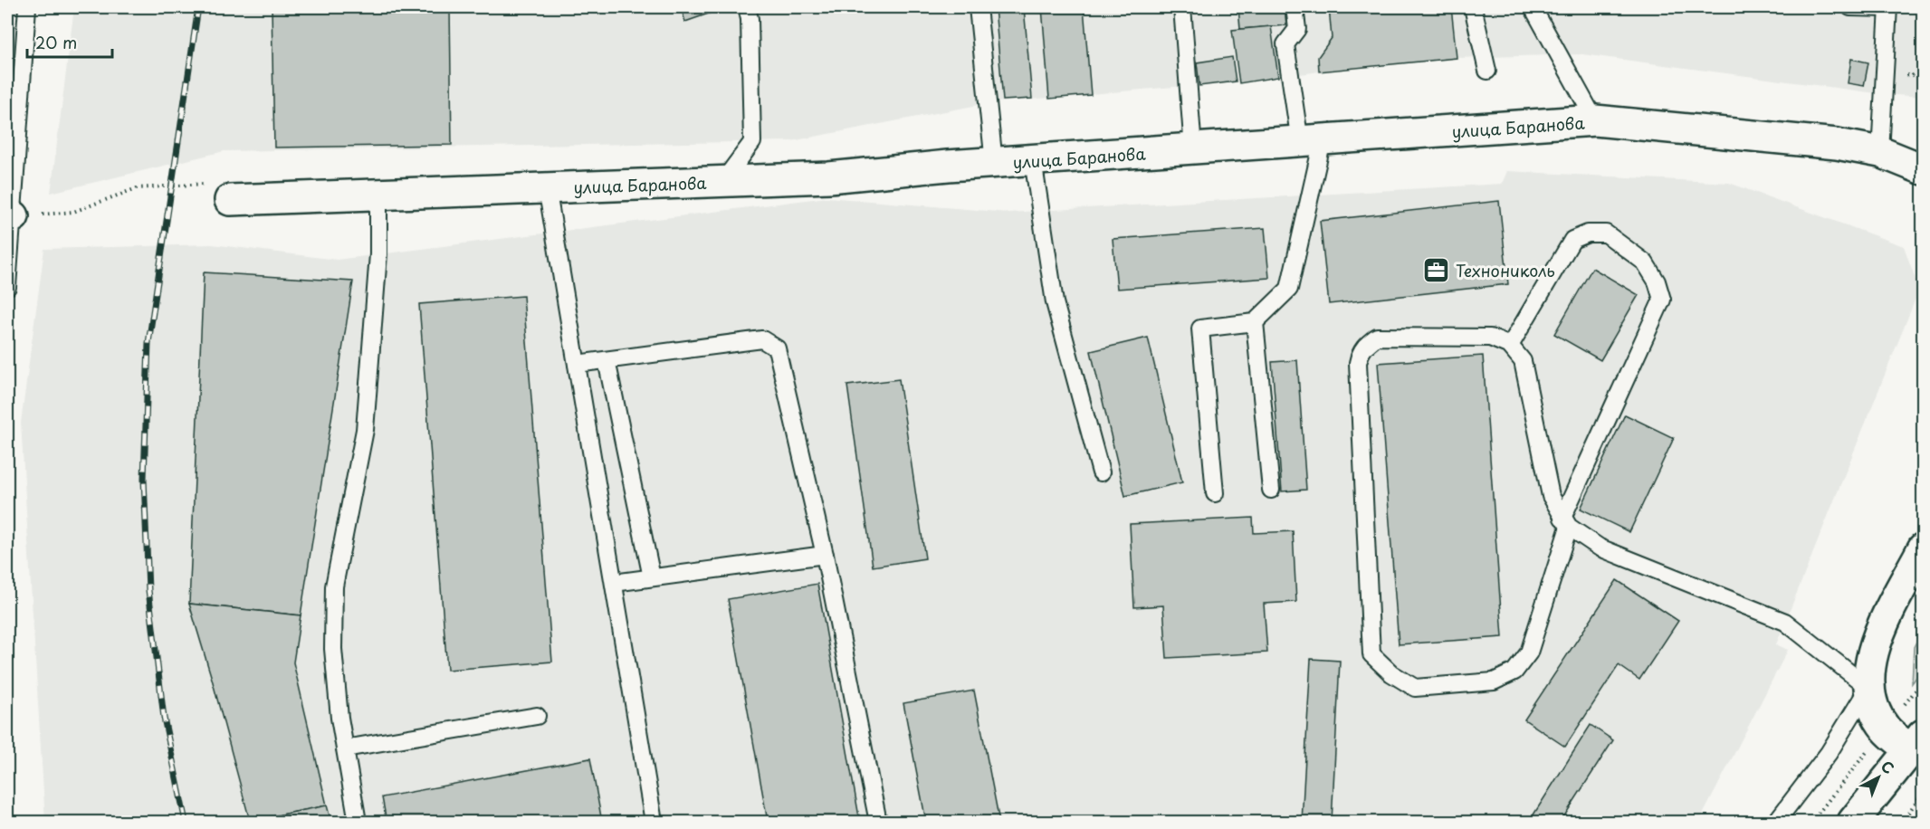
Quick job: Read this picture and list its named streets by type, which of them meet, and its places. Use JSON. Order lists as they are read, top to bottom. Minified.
{"streets":{"street":["улица Баранова"]},"places":{"office":["Технониколь"]},"scale_bar":"20 m","north":"top right"}
